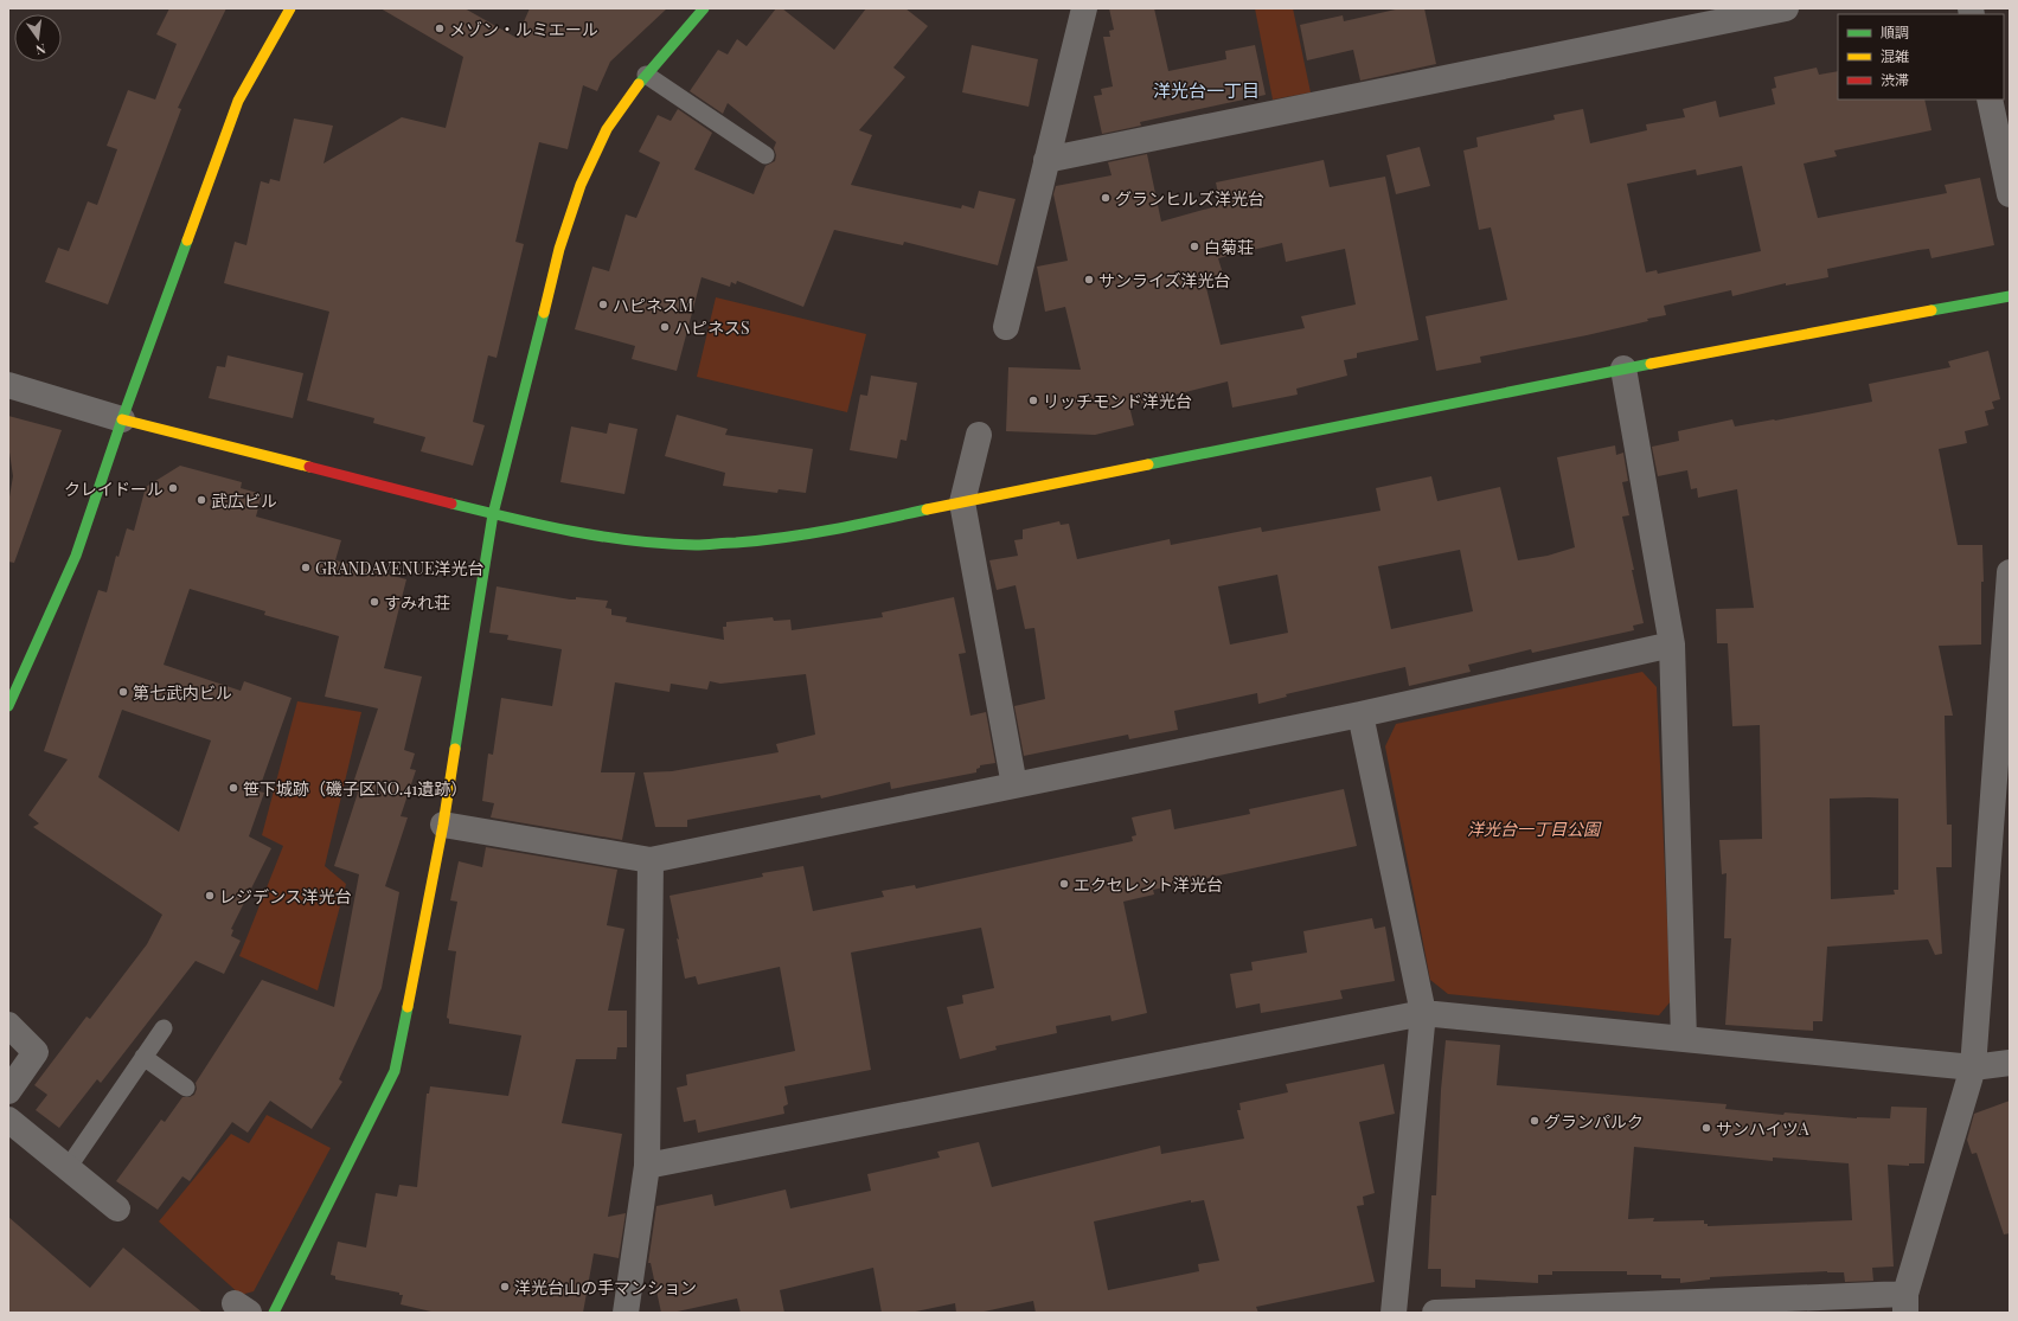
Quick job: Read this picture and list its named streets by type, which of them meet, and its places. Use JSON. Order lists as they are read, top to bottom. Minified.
{"districts":["洋光台一丁目"],"parks":["洋光台一丁目公園"],"places":["メゾン・ルミエール","グランヒルズ洋光台","白菊荘","サンライズ洋光台","ハピネスM","ハピネスS","リッチモンド洋光台","クレイドール","武広ビル","GRANDAVENUE洋光台","すみれ荘","第七武内ビル","笹下城跡（磯子区NO.41遺跡）","エクセレント洋光台","レジデンス洋光台","グランパルク","サンハイツA","洋光台山の手マンション"],"legend":["順調","混雑","渋滞"],"north":"bottom"}
